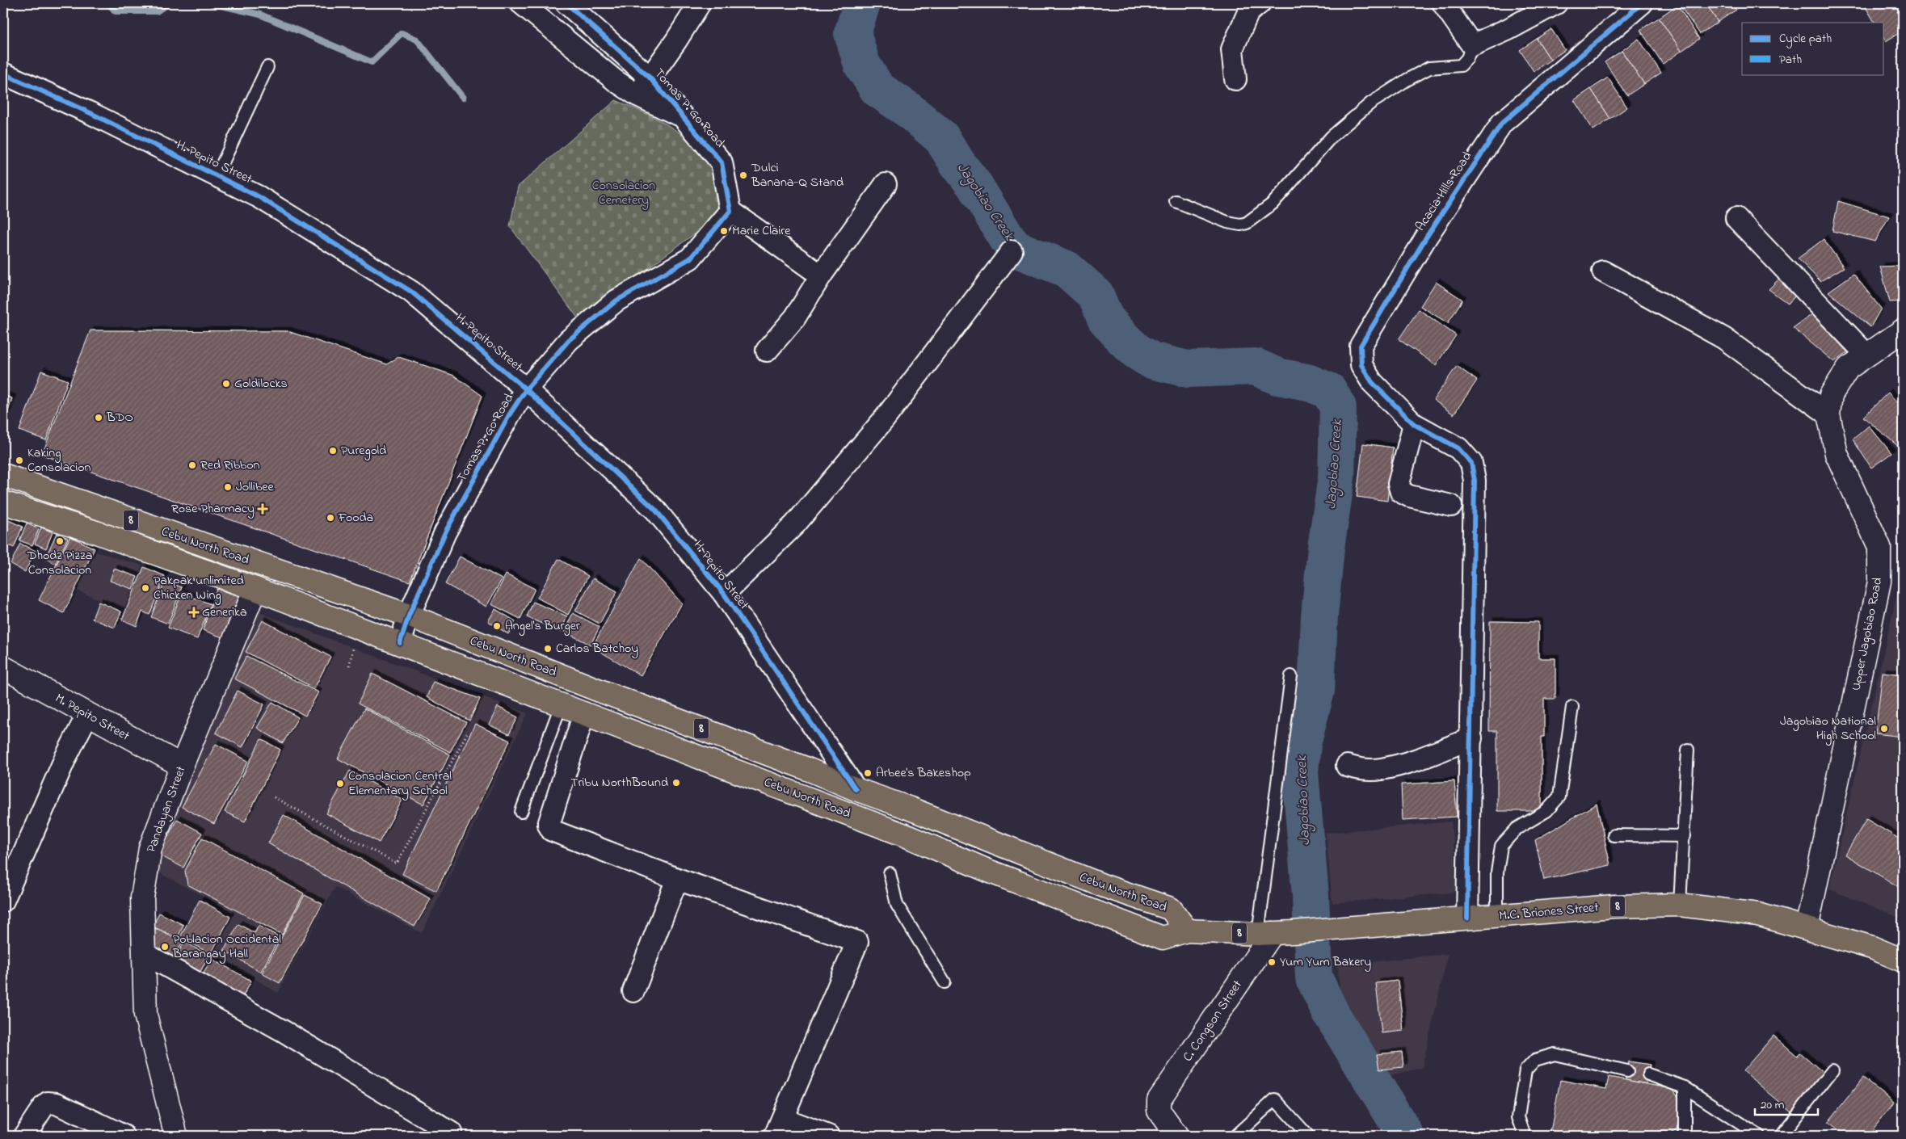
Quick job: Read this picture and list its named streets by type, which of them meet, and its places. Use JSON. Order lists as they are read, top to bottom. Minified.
{"streets":{"main road":["8","Cebu North Road","M.C. Briones Street"],"street":["Tomas P. Go Road","H. Pepito Street","Acacia Hills Road","Upper Jagobiao Road","M. Pepito Street","Pandayan Street","C. Congson Street"]},"crossings":[["Tomas P. Go Road","H. Pepito Street"],["Tomas P. Go Road","Cebu North Road"],["H. Pepito Street","Cebu North Road"],["Acacia Hills Road","M.C. Briones Street"],["Cebu North Road","Pandayan Street"],["Cebu North Road","M.C. Briones Street"],["Upper Jagobiao Road","M.C. Briones Street"],["M. Pepito Street","Pandayan Street"],["M.C. Briones Street","C. Congson Street"]],"water":["Jagobiao Creek"],"parks":["Consolacion Cemetery"],"places":{"other":["Dulci Banana-Q Stand","Marie Claire","Goldilocks","BDO","Puregold","Kaking Consolacion","Red Ribbon","Jollibee","Fooda","Dhodz Pizza Consolacion","Pakpak unlimited Chicken Wing","Angel's Burger","Carlos Batchoy","Jagobiao National High School","Arbee's Bakeshop","Tribu NorthBound","Consolacion Central Elementary School","Poblacion Occidental Barangay Hall","Yum Yum Bakery"],"health":["Rose Pharmacy","Generika"]},"legend":["Cycle path","Path"],"scale_bar":"20 m"}
